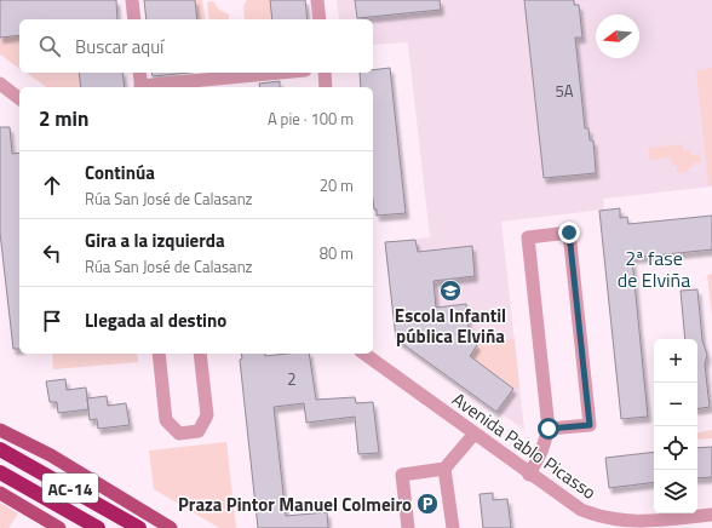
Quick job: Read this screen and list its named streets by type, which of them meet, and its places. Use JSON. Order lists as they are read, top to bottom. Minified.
{"streets":{"highway":["AC-14"],"street":["Avenida Pablo Picasso"]},"districts":["2ª fase de Elviña"],"places":{"school or university":["Escola Infantil pública Elviña"],"parking":["Praza Pintor Manuel Colmeiro"]},"house_numbers":["5A","2"],"north":"left","page":{"search":"Buscar aquí","heading":["2 min","A pie · 100 m"],"list":[["Continúa","Rúa San José de Calasanz","20 m"],["Gira a la izquierda","Rúa San José de Calasanz","80 m"],"Llegada al destino"],"map_buttons":["+","−"]}}
